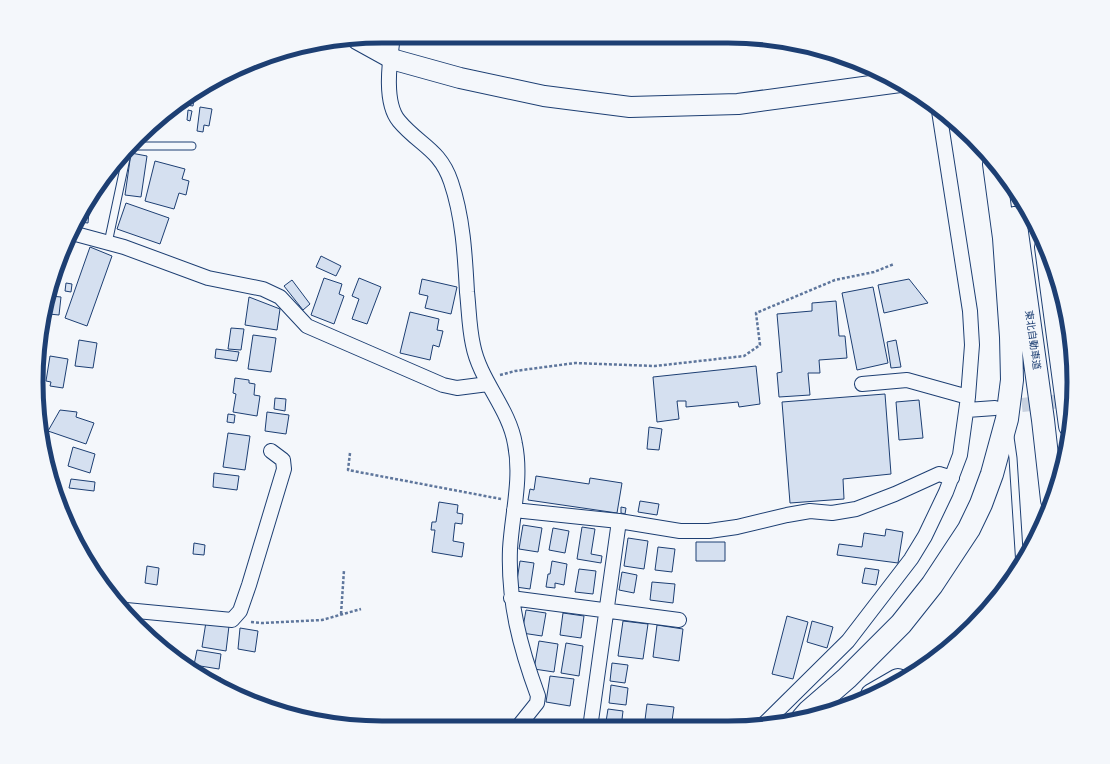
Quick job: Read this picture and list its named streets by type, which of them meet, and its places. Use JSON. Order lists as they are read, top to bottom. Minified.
{"streets":{"highway":["東北自動車道"]}}
